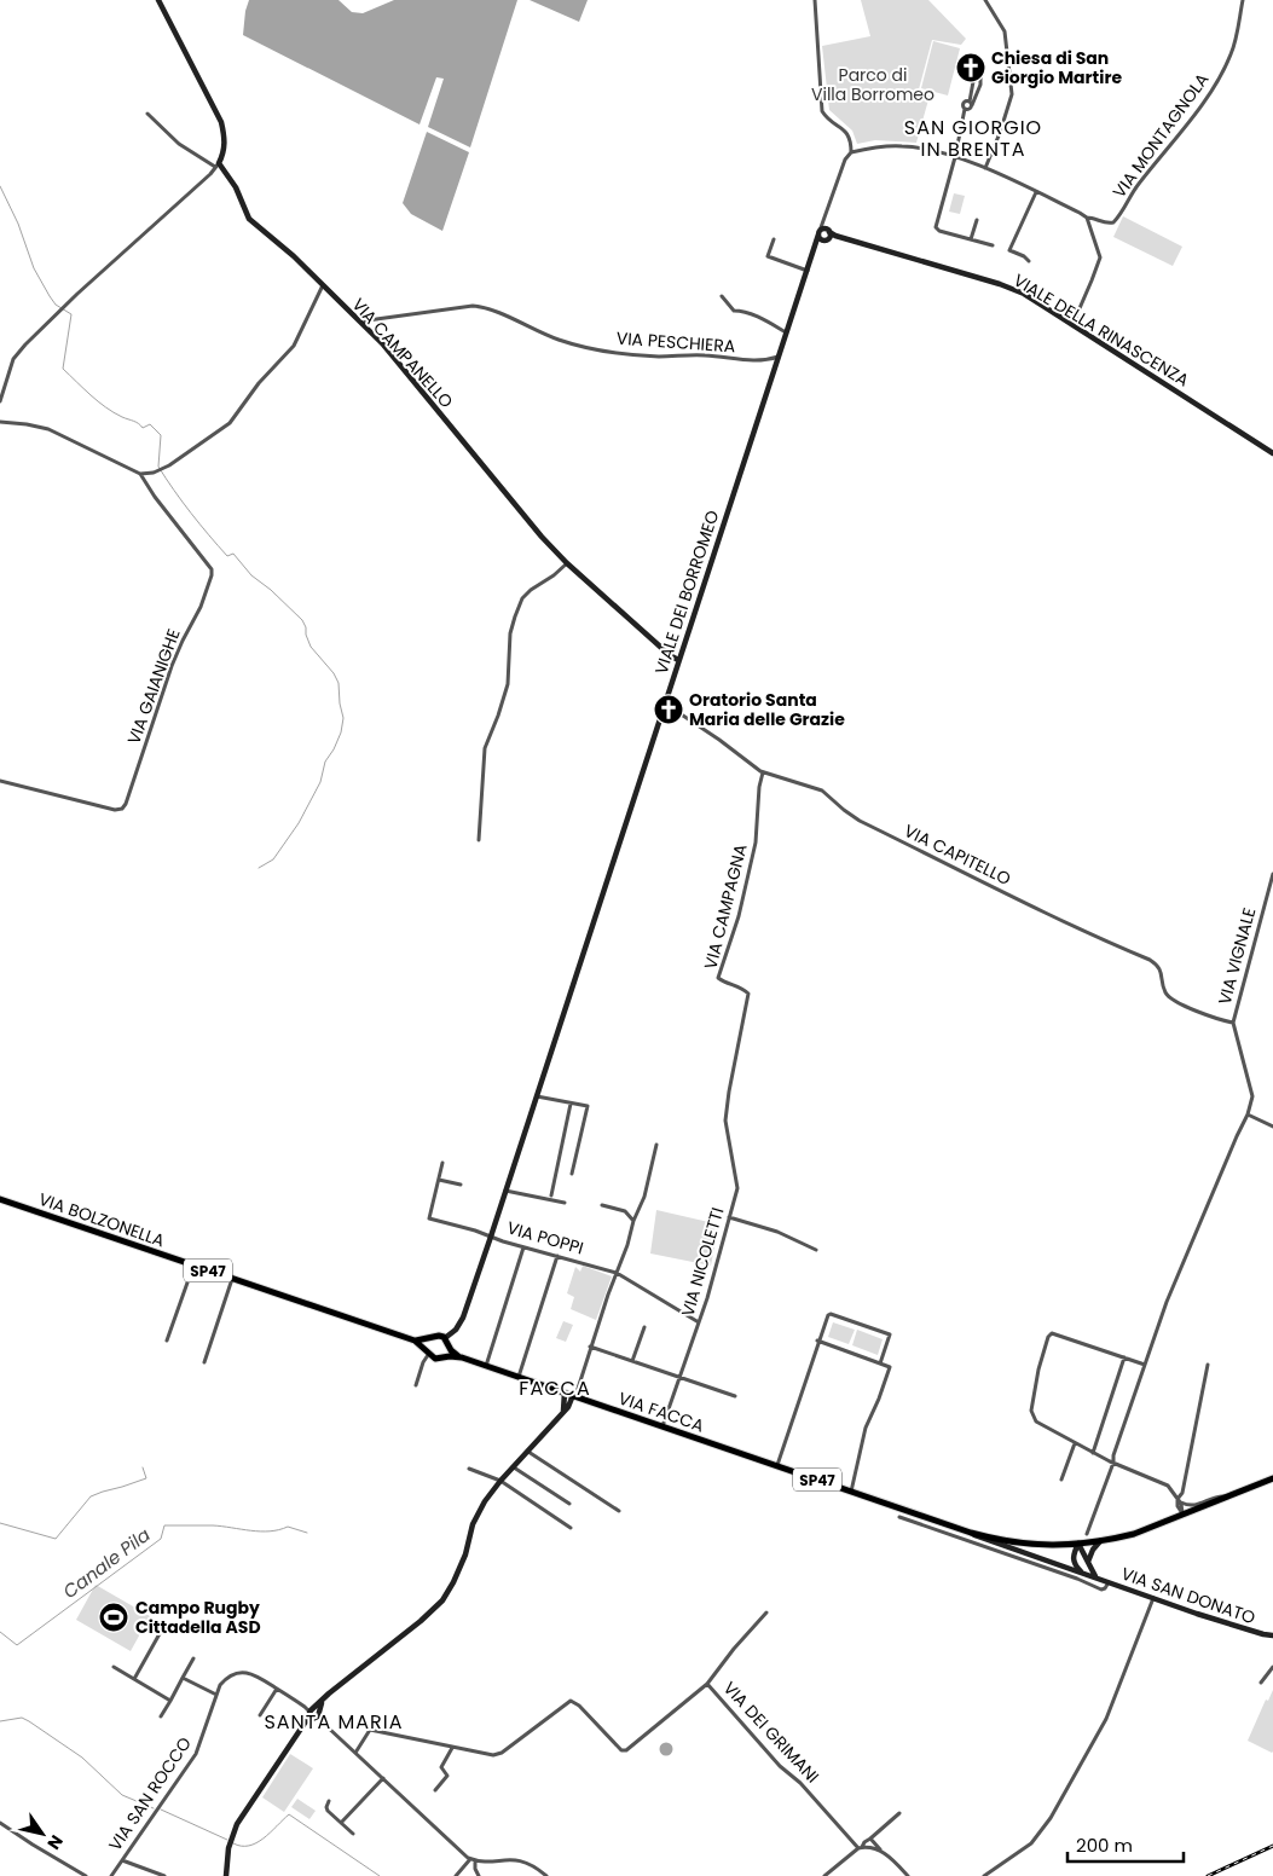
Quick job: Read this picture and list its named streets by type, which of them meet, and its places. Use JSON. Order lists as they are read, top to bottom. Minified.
{"streets":{"main road":["VIALE DELLA RINASCENZA","VIA CAMPANELLO","VIALE DEI BORROMEO","VIA BOLZONELLA","SP47","VIA FACCA","VIA SAN DONATO"],"street":["VIA MONTAGNOLA","VIA PESCHIERA","VIA GAIANIGHE","VIA CAPITELLO","VIA CAMPAGNA","VIA VIGNALE","VIA POPPI","VIA NICOLETTI","VIA DEI GRIMANI","VIA SAN ROCCO"]},"crossings":[["VIA PESCHIERA","VIA CAMPANELLO"],["VIA PESCHIERA","VIALE DEI BORROMEO"],["VIA CAMPANELLO","VIALE DEI BORROMEO"],["VIALE DEI BORROMEO","VIA CAPITELLO"],["VIA CAPITELLO","VIA CAMPAGNA"],["VIA CAPITELLO","VIA VIGNALE"],["VIA CAMPAGNA","VIA NICOLETTI"],["VIA BOLZONELLA","SP47"],["VIA BOLZONELLA","VIA FACCA"],["VIA POPPI","VIA NICOLETTI"],["VIA NICOLETTI","VIA FACCA"],["SP47","VIA FACCA"],["SP47","VIA SAN DONATO"],["VIA FACCA","VIA SAN DONATO"],["VIA DEI GRIMANI","VIA SAN ROCCO"]],"districts":["SAN GIORGIO IN BRENTA","FACCA","SANTA MARIA"],"water":["Canale Pila"],"parks":["Parco di Villa Borromeo"],"places":{"church":["Chiesa di San Giorgio Martire","Oratorio Santa Maria delle Grazie"],"sports":["Campo Rugby Cittadella ASD"]},"scale_bar":"200 m","north":"bottom right"}
